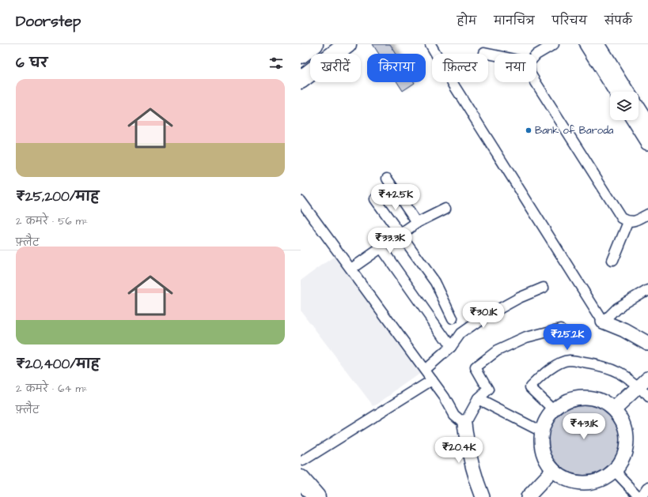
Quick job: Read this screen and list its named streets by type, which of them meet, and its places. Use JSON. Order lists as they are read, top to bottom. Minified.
{"places":["Bank of Baroda"],"page":{"header":"Doorstep","nav":["होम","मानचित्र","परिचय","संपर्क"],"heading":"6 घर","chip":["खरीदें","किराया","फ़िल्टर","नया"],"list":[{"name":"₹25,200/माह","note":"2 कमरे · 56 m² · फ़्लैट"},{"name":"₹20,400/माह","note":"2 कमरे · 64 m² · फ़्लैट"}],"price":["₹42.5K","₹33.3K","₹30.1K","₹25.2K","₹43.1K","₹20.4K"]}}
